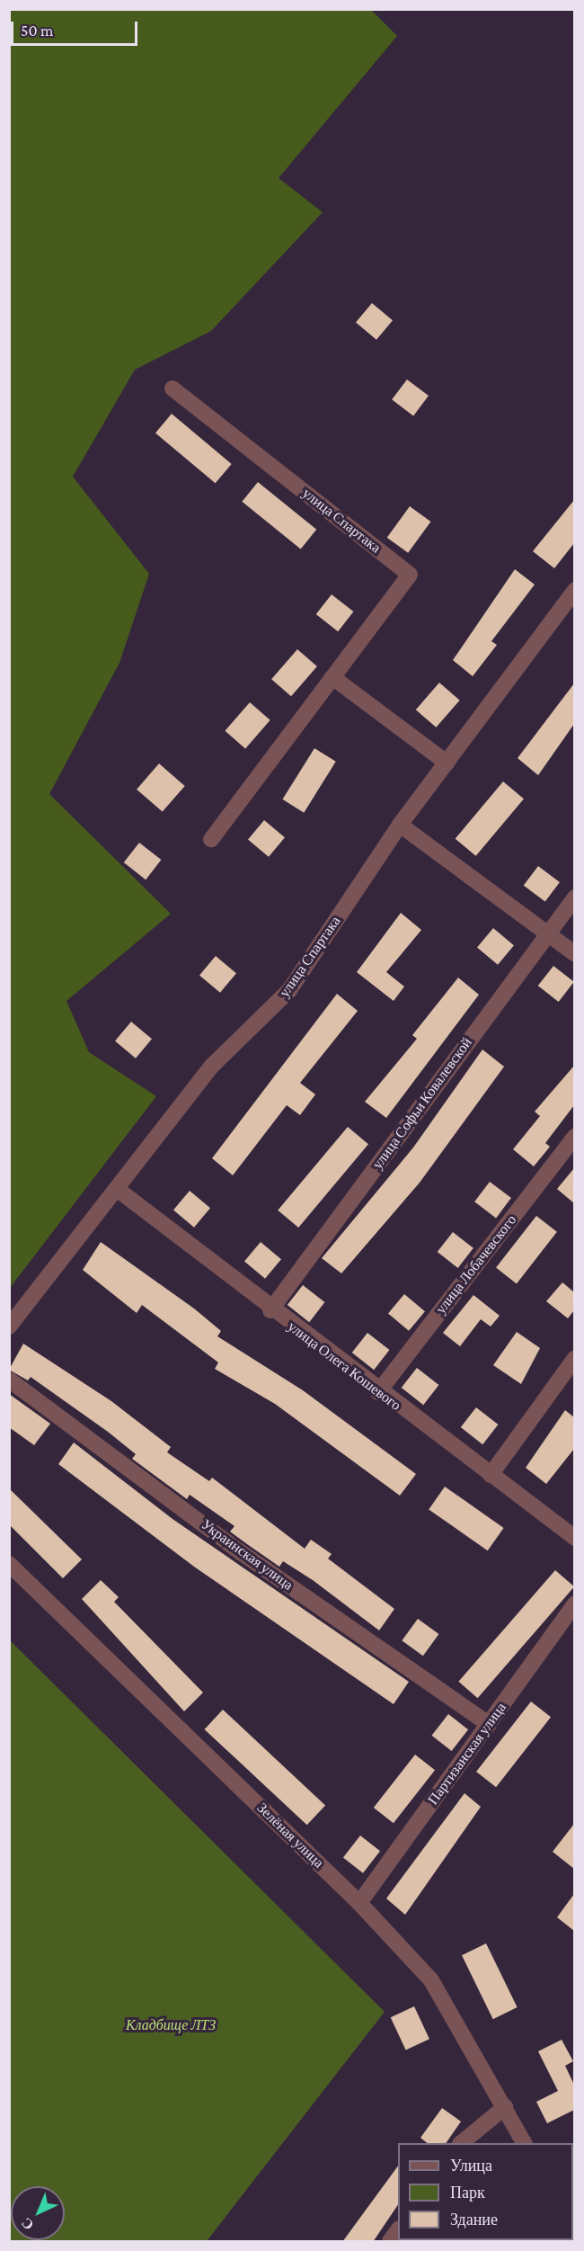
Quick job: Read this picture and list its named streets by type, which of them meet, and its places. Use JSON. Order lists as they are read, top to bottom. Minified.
{"streets":{"street":["улица Спартака","улица Софьи Ковалевской","улица Лобачевского","улица Олега Кошевого","Украинская улица","Партизанская улица","Зелёная улица"]},"crossings":[["улица Спартака","улица Олега Кошевого"],["улица Софьи Ковалевской","улица Олега Кошевого"],["улица Лобачевского","улица Олега Кошевого"],["Украинская улица","Партизанская улица"],["Партизанская улица","Зелёная улица"]],"parks":["Кладбище ЛТЗ"],"legend":["Улица","Парк","Здание"],"scale_bar":"50 m","north":"bottom left"}
